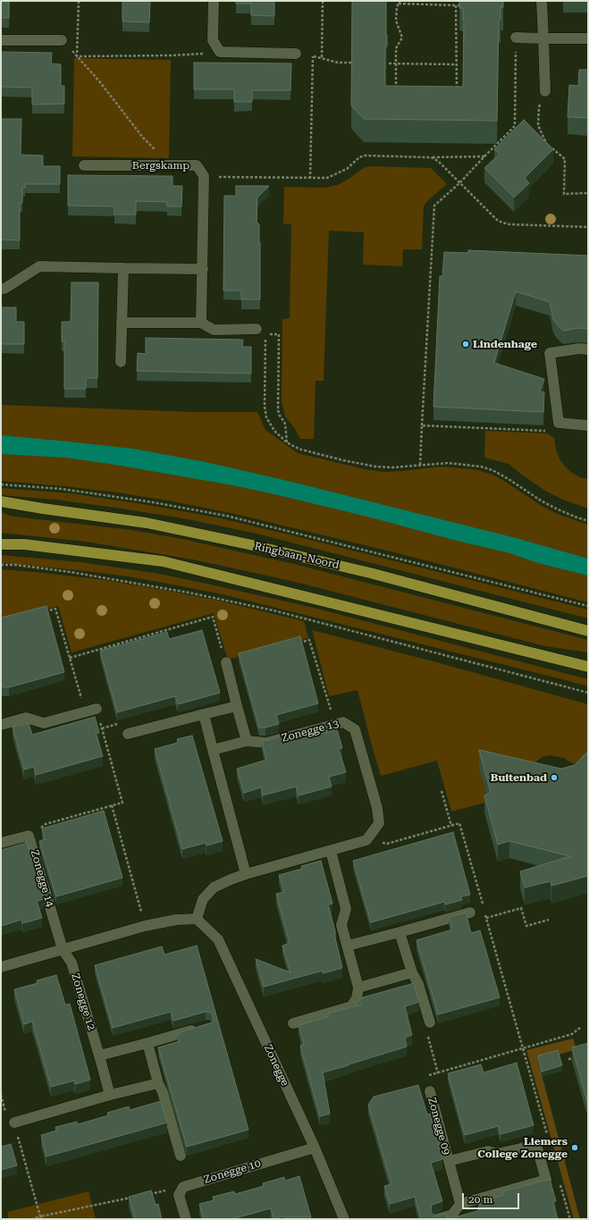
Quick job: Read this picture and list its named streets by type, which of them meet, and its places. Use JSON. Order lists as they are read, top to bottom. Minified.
{"streets":{"main road":["Ringbaan-Noord"],"street":["Bergskamp","Zonegge 13","Zonegge 14","Zonegge 12","Zonegge","Zonegge 09","Zonegge 10"]},"crossings":[["Zonegge 14","Zonegge 12"],["Zonegge","Zonegge 10"]],"places":["Lindenhage","Buitenbad","Liemers College Zonegge"],"scale_bar":"20 m"}
